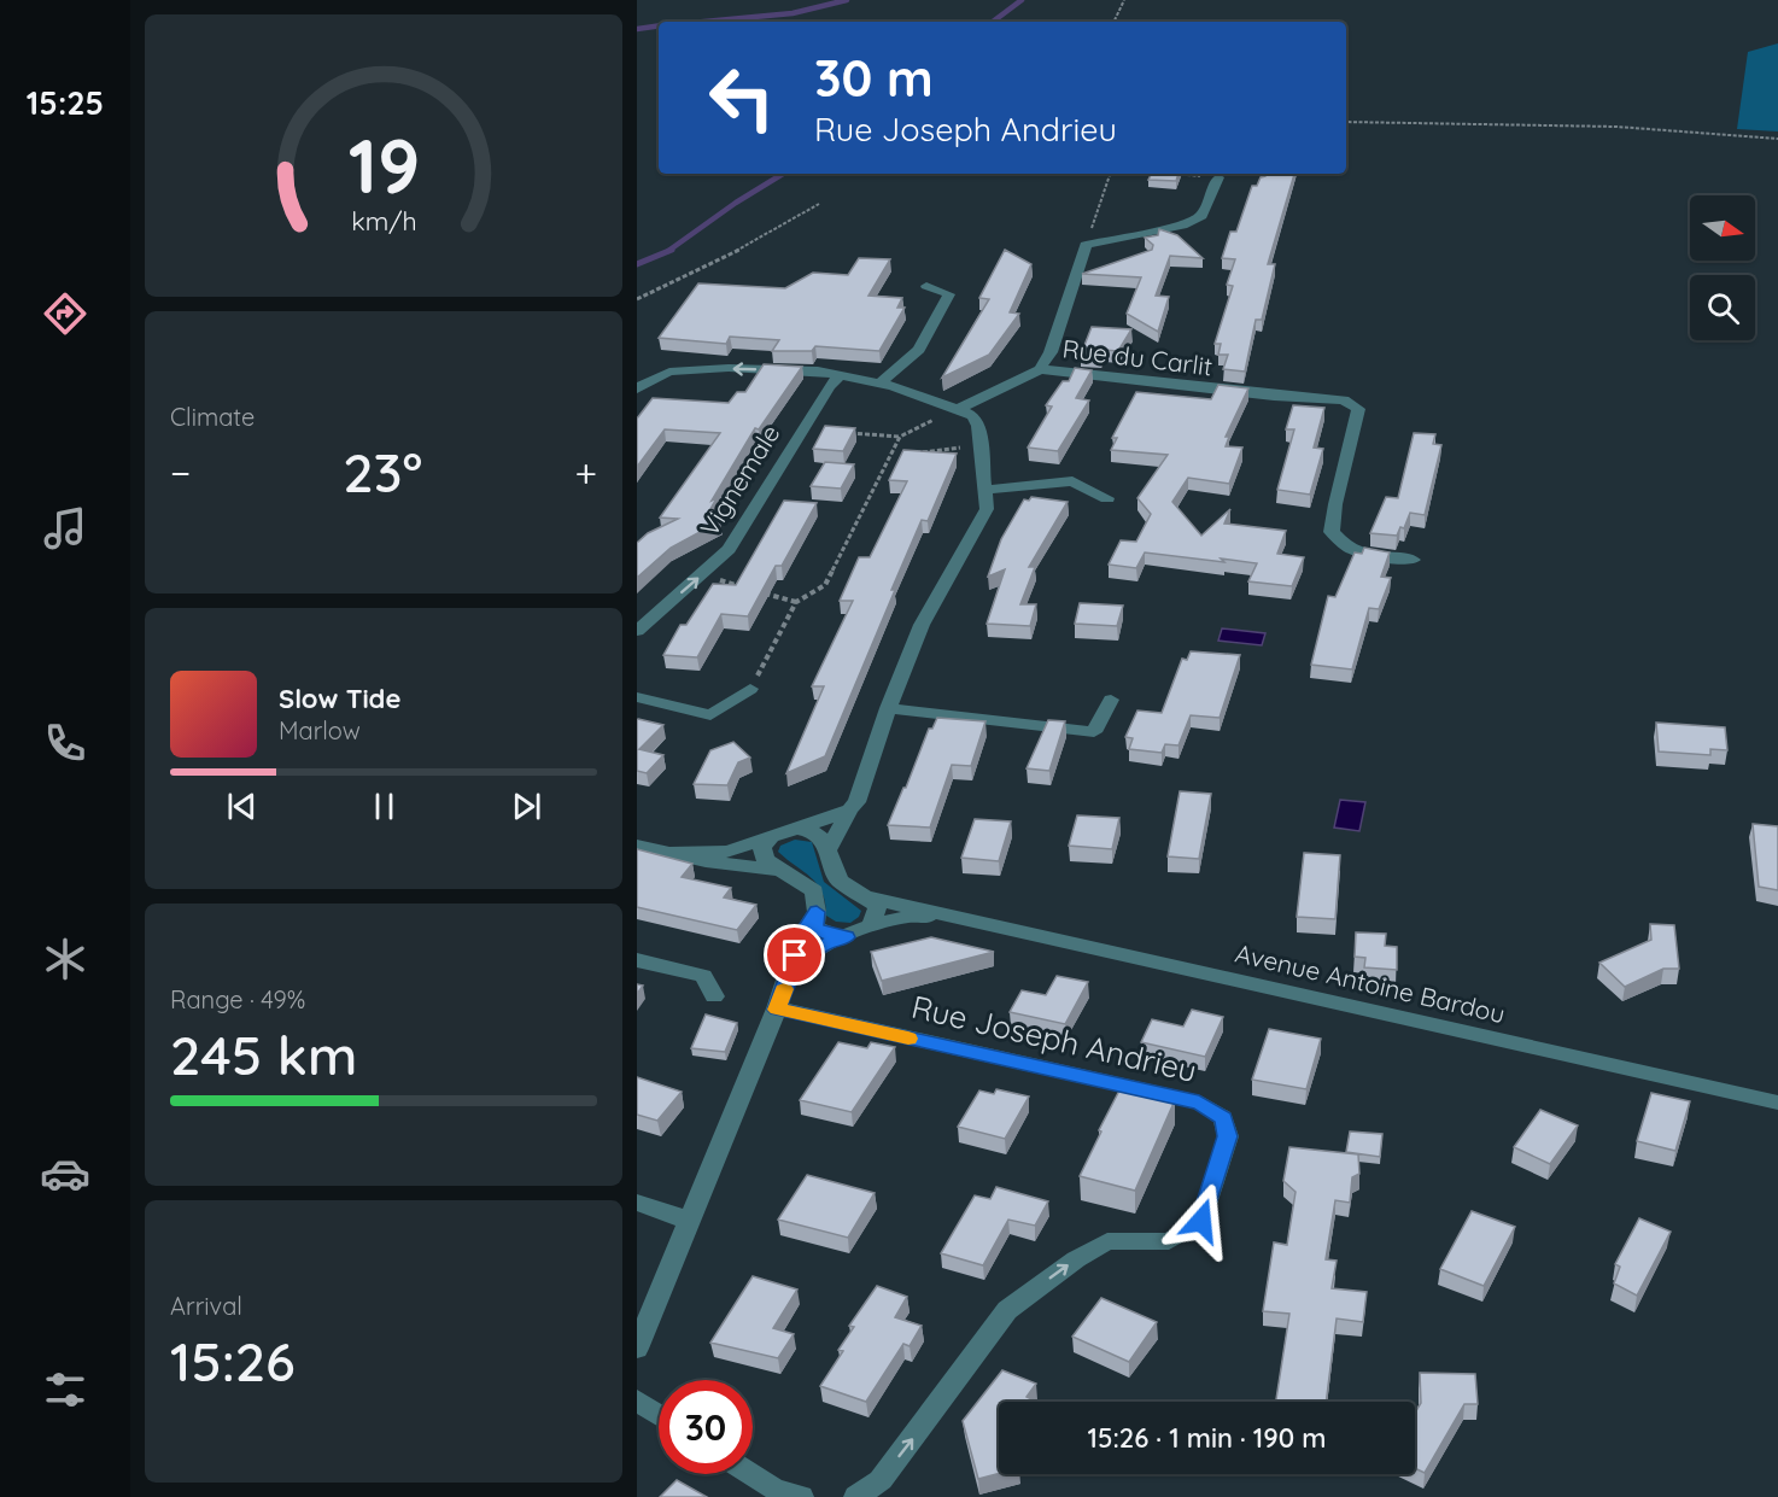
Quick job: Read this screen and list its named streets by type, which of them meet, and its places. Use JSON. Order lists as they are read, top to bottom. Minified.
{"streets":{"street":["Rue du Carlit","Vignemale","Avenue Antoine Bardou","Rue Joseph Andrieu"]},"north":"right","page":{"tabs":"15:25","turn":["30 m","Rue Joseph Andrieu"],"tile":["Climate",["Range · 49%","245 km"],["Arrival","15:26"]],"heat":["−","23°","+"],"song":["Slow Tide","Marlow"],"limit":"30","trip":"15:26 · 1 min · 190 m","gauge":["19","km/h"]}}
